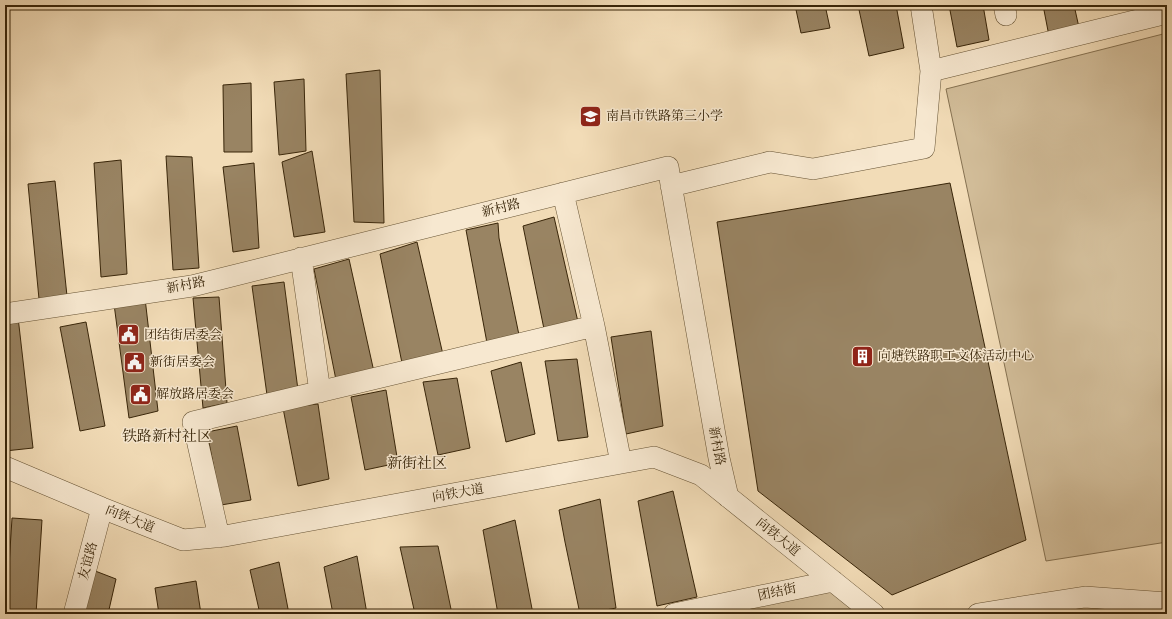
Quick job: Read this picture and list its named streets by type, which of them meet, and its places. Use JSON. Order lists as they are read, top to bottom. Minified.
{"streets":{"street":["新村路","向铁大道","友谊路","团结街"]},"crossings":[["新村路","向铁大道"],["向铁大道","友谊路"],["向铁大道","团结街"]],"districts":["铁路新村社区","新街社区"],"places":{"school or university":["南昌市铁路第三小学"],"public building":["团结街居委会","新街居委会","解放路居委会"],"building":["向塘铁路职工文体活动中心"]}}
